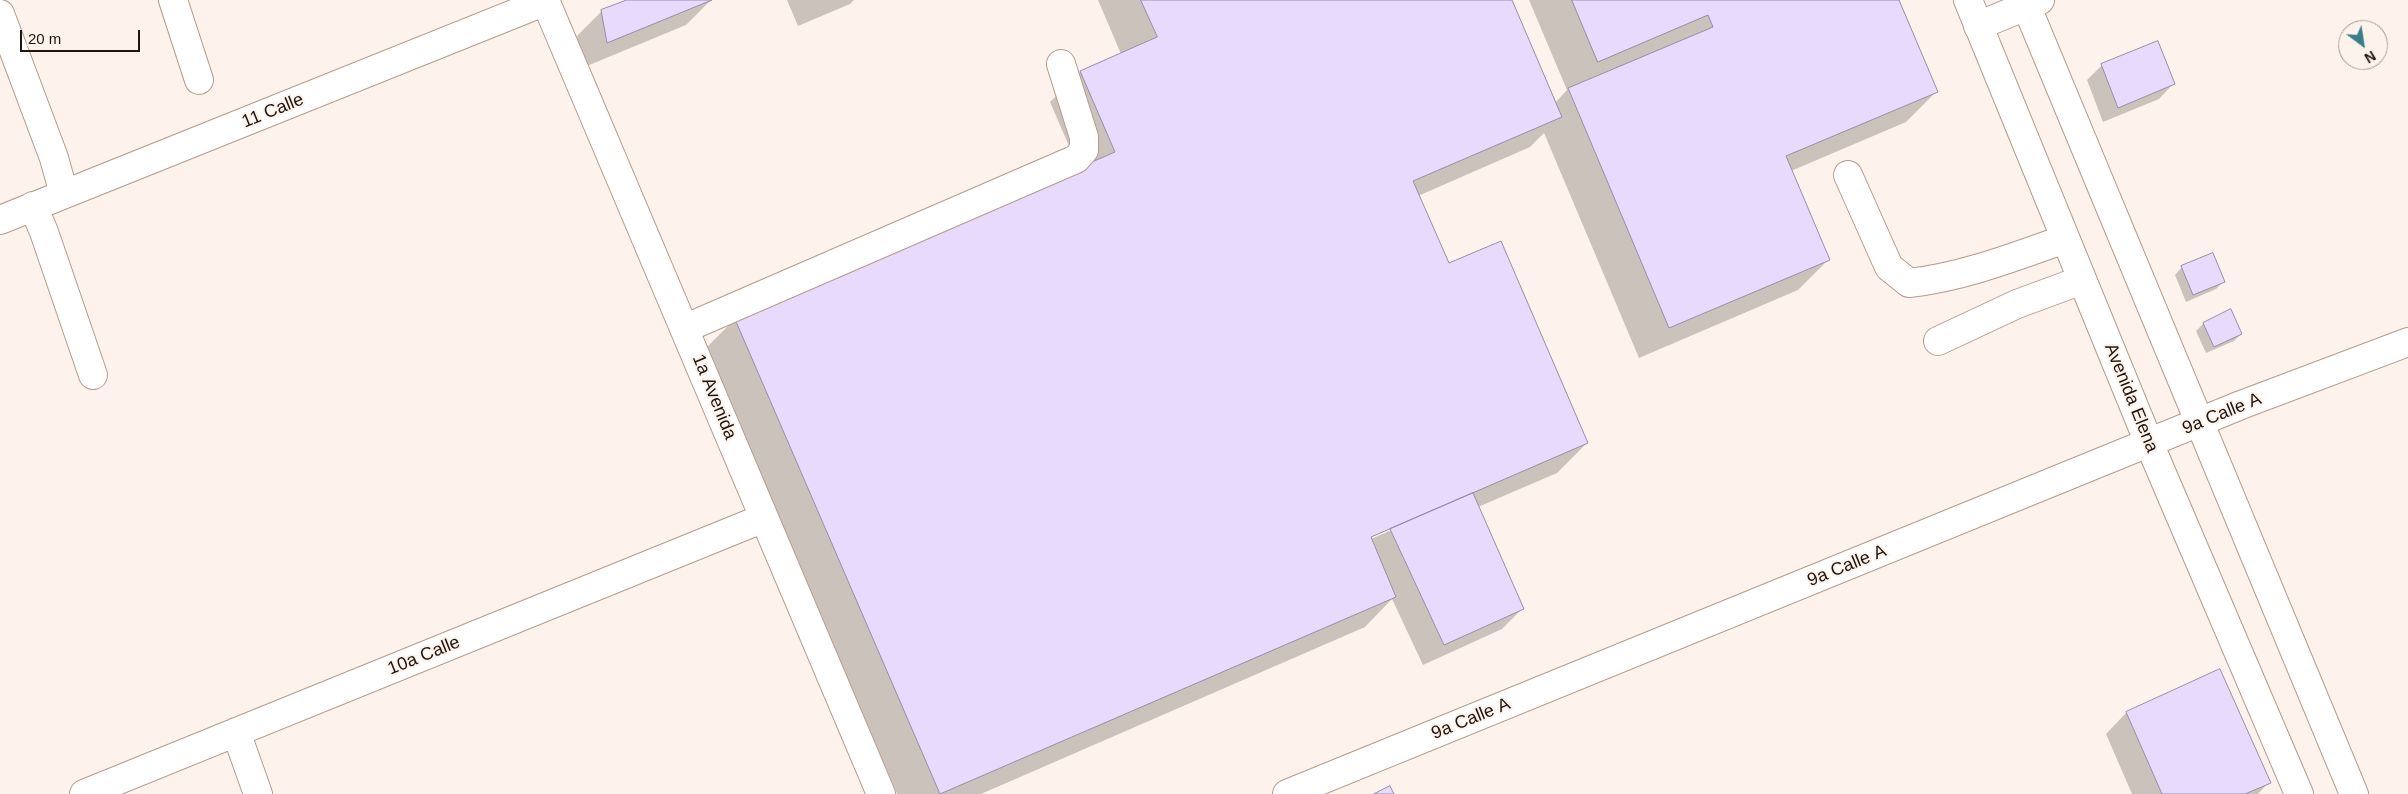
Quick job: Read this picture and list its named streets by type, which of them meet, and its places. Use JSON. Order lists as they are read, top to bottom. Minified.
{"streets":{"street":["11 Calle","1a Avenida","Avenida Elena","9a Calle A","10a Calle"]},"crossings":[["11 Calle","1a Avenida"],["1a Avenida","10a Calle"],["Avenida Elena","9a Calle A"]],"scale_bar":"20 m","north":"bottom right"}
